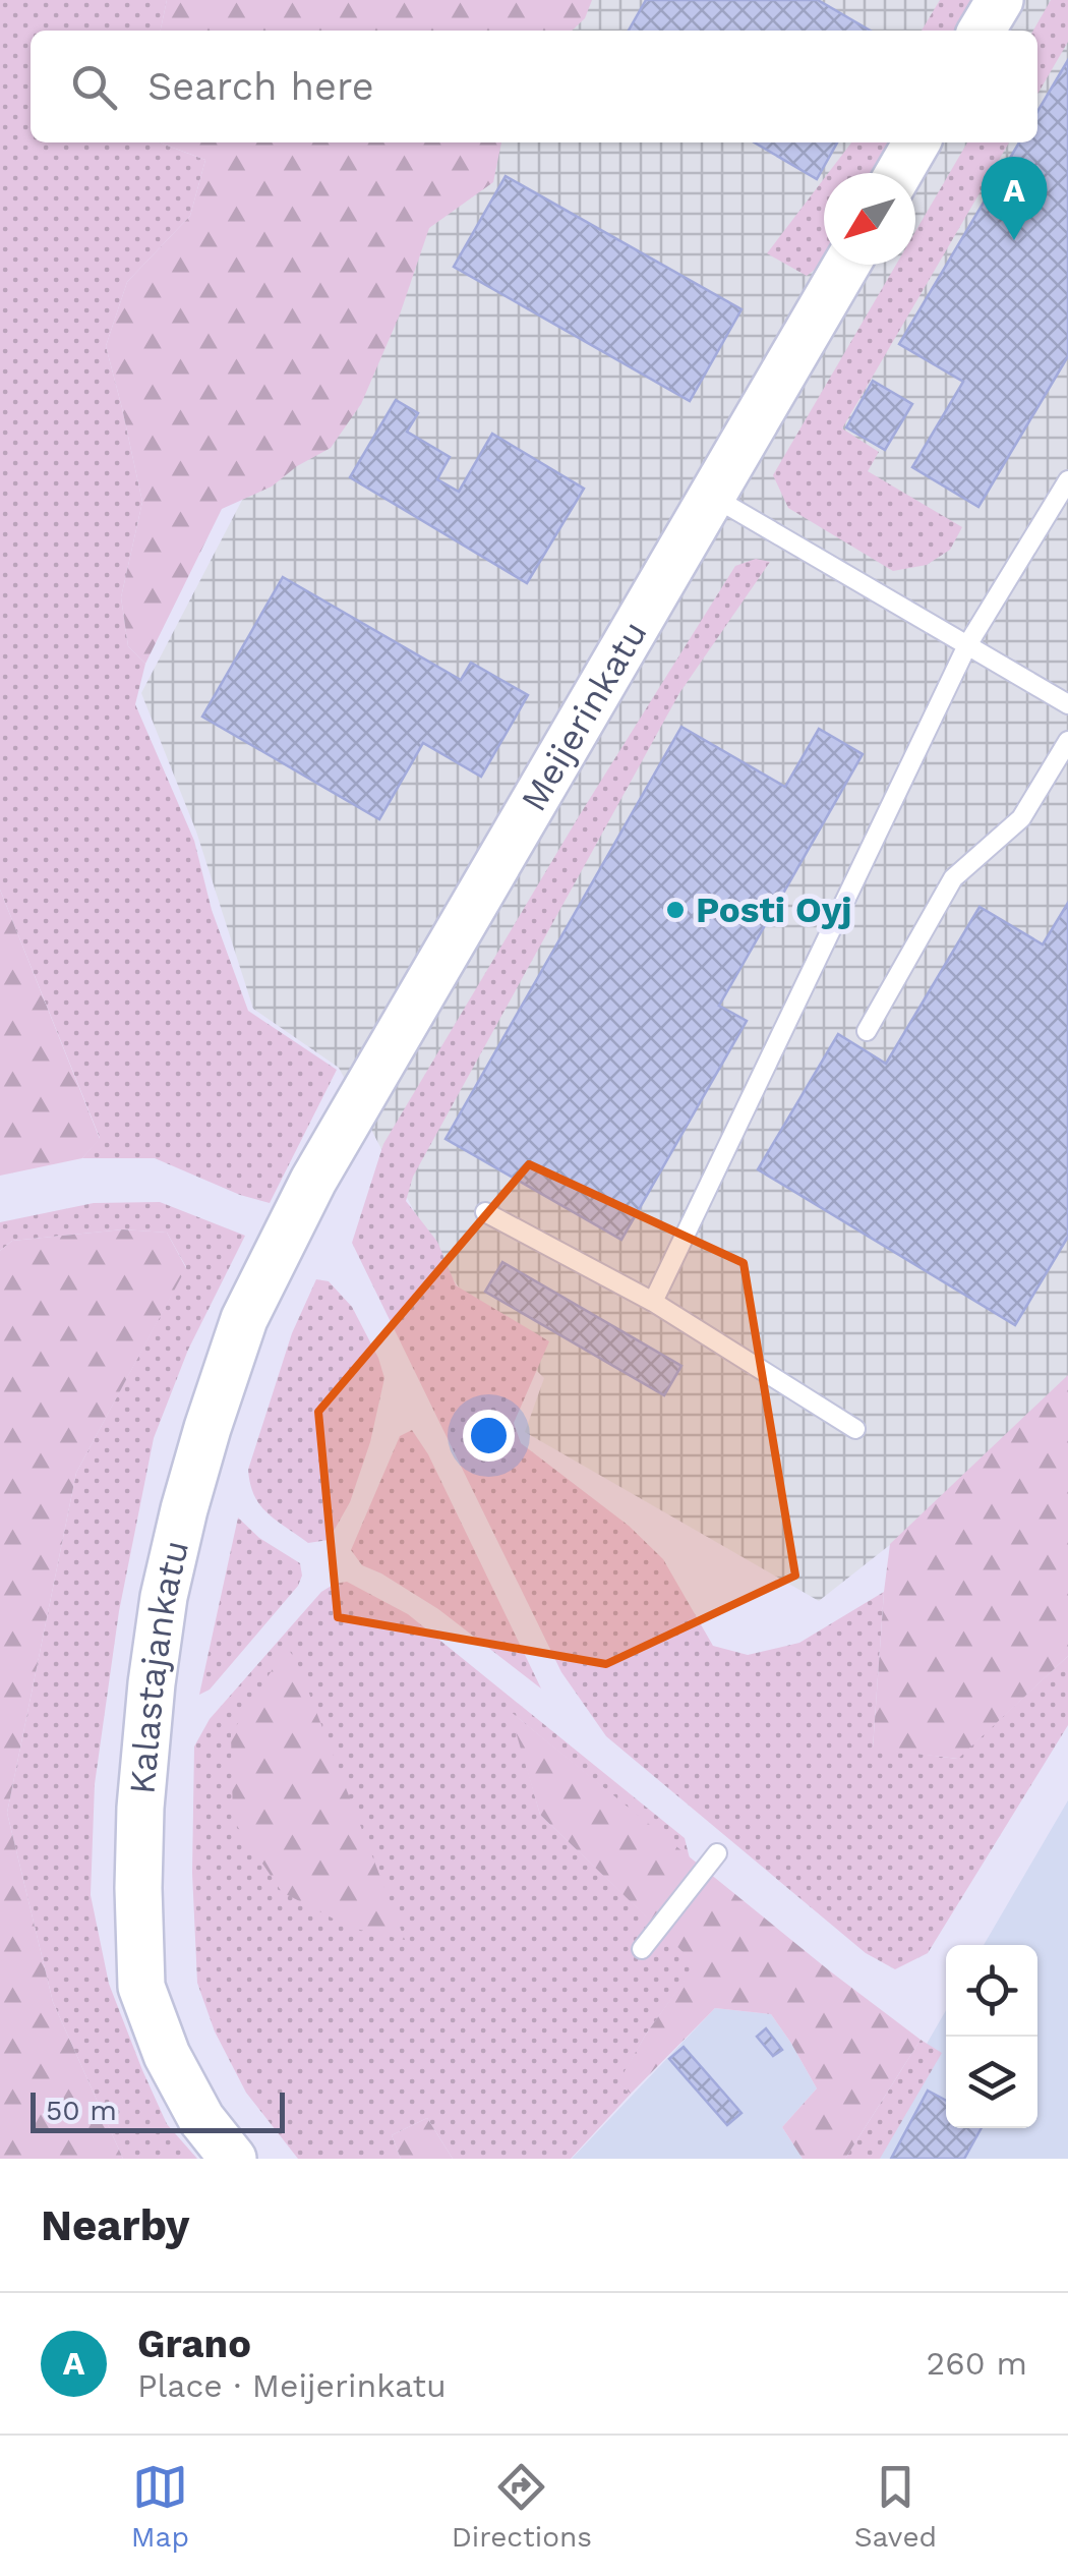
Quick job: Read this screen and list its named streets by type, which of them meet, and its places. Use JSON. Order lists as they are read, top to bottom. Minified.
{"streets":{"street":["Meijerinkatu","Kalastajankatu"]},"crossings":[["Meijerinkatu","Kalastajankatu"]],"places":["Posti Oyj"],"scale_bar":"50 m","north":"bottom left","page":{"search":"Search here","pins":"A","scale":"50 m","heading":"Nearby","list":[{"mark":"A","name":"Grano","note":"Place · Meijerinkatu","value":"260 m"}],"nav":["Map","Directions","Saved"]}}
